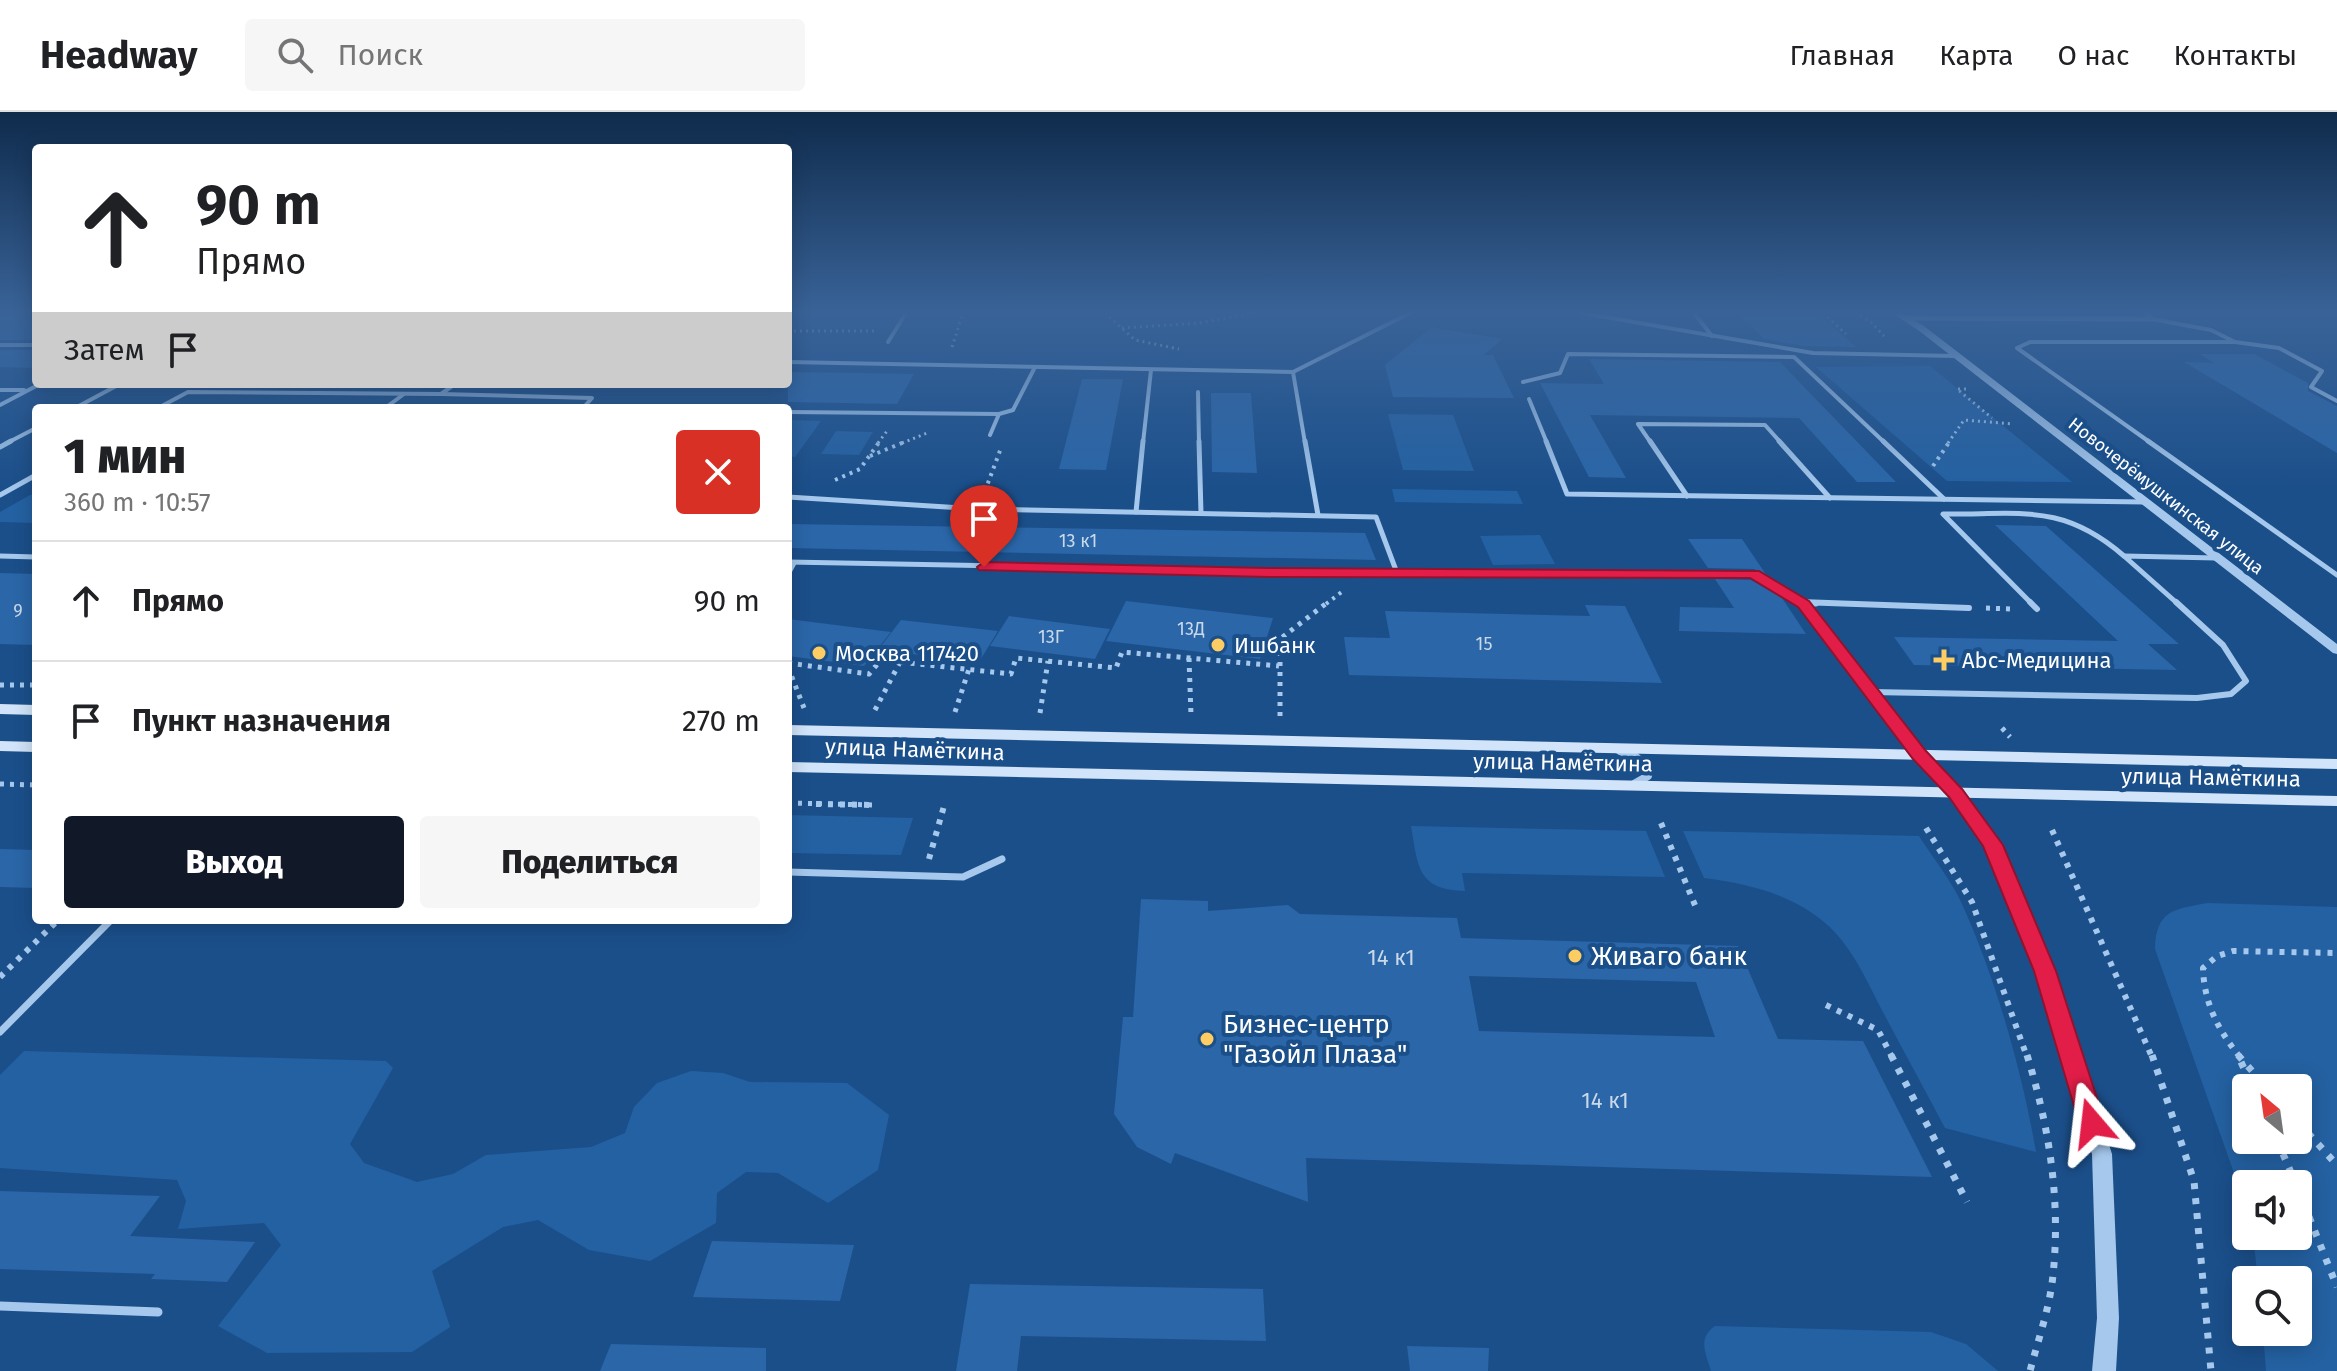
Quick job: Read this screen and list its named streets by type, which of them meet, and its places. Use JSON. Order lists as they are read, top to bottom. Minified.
{"streets":{"main road":["улица Намёткина"],"street":["Новочерёмушкинская улица"]},"places":{"other":["Ишбанк","Москва 117420","Живаго банк","Бизнес-центр \"Газойл Плаза\""],"health":["Abc-Медицина"]},"house_numbers":["13 к1","9","13Д","13Г","15","14 к1","14 к1"],"north":"top left","page":{"header":"Headway","search":"Поиск","nav":["Главная","Карта","О нас","Контакты"],"turn":["90 m","Прямо"],"then":"Затем","heading":["1 мин","360 m · 10:57"],"list":[{"name":"Прямо","value":"90 m"},{"name":"Пункт назначения","value":"270 m"}],"buttons":["Выход","Поделиться"]}}
